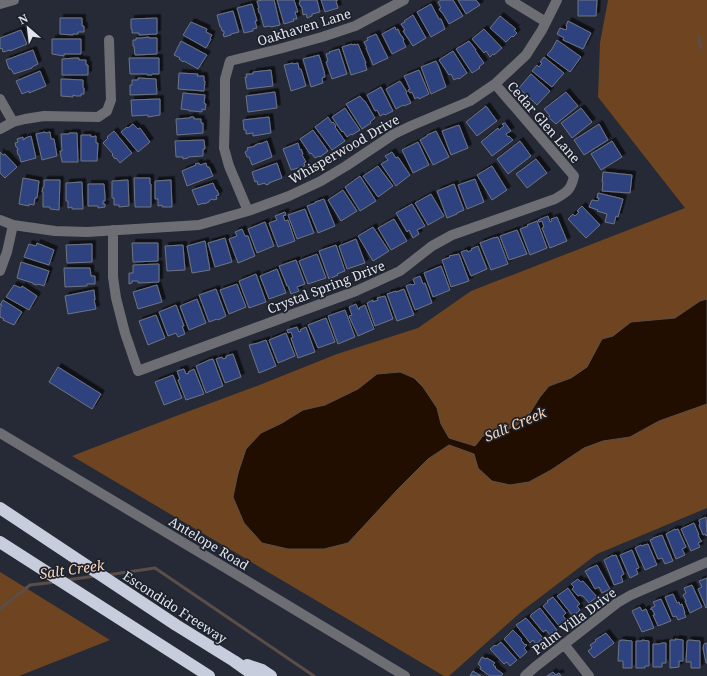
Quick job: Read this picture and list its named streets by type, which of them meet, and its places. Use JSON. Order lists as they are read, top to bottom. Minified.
{"streets":{"highway":["Escondido Freeway"],"street":["Oakhaven Lane","Cedar Glen Lane","Whisperwood Drive","Crystal Spring Drive","Antelope Road","Palm Villa Drive"]},"crossings":[["Oakhaven Lane","Whisperwood Drive"],["Cedar Glen Lane","Whisperwood Drive"],["Cedar Glen Lane","Crystal Spring Drive"],["Whisperwood Drive","Crystal Spring Drive"]],"water":["Salt Creek"],"north":"top left"}
